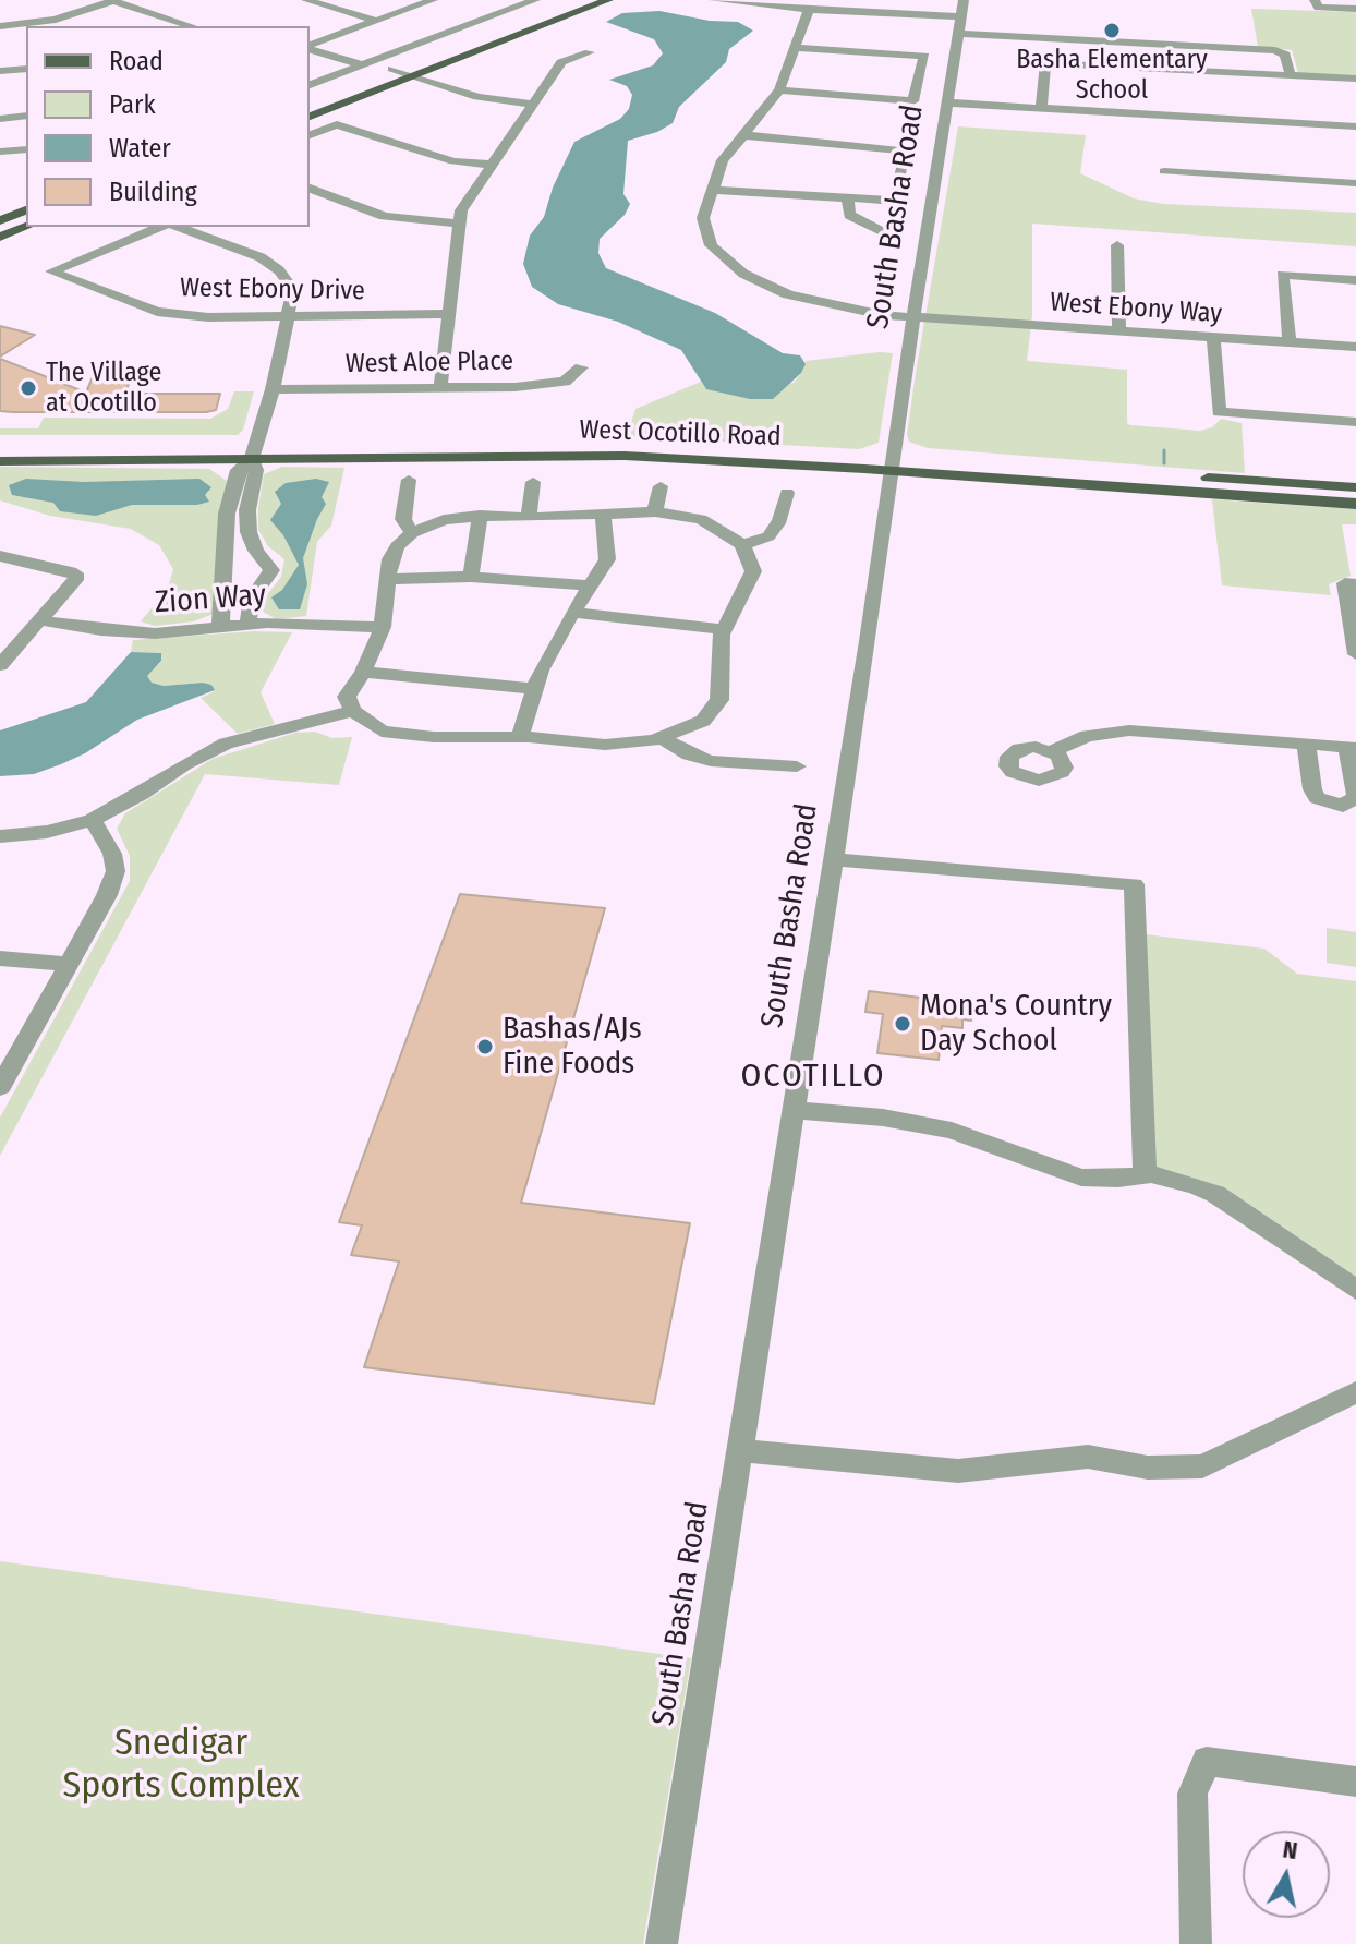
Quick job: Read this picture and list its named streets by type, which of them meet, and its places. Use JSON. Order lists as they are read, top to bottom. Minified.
{"streets":{"main road":["West Ocotillo Road"],"street":["South Basha Road","West Ebony Drive","West Ebony Way","West Aloe Place","Zion Way"]},"crossings":[["South Basha Road","West Ebony Way"],["South Basha Road","West Ocotillo Road"]],"districts":["OCOTILLO"],"parks":["Snedigar Sports Complex"],"places":["Basha Elementary School","The Village at Ocotillo","Mona's Country Day School","Bashas/AJs Fine Foods"],"legend":["Road","Park","Water","Building"],"north":"top"}
